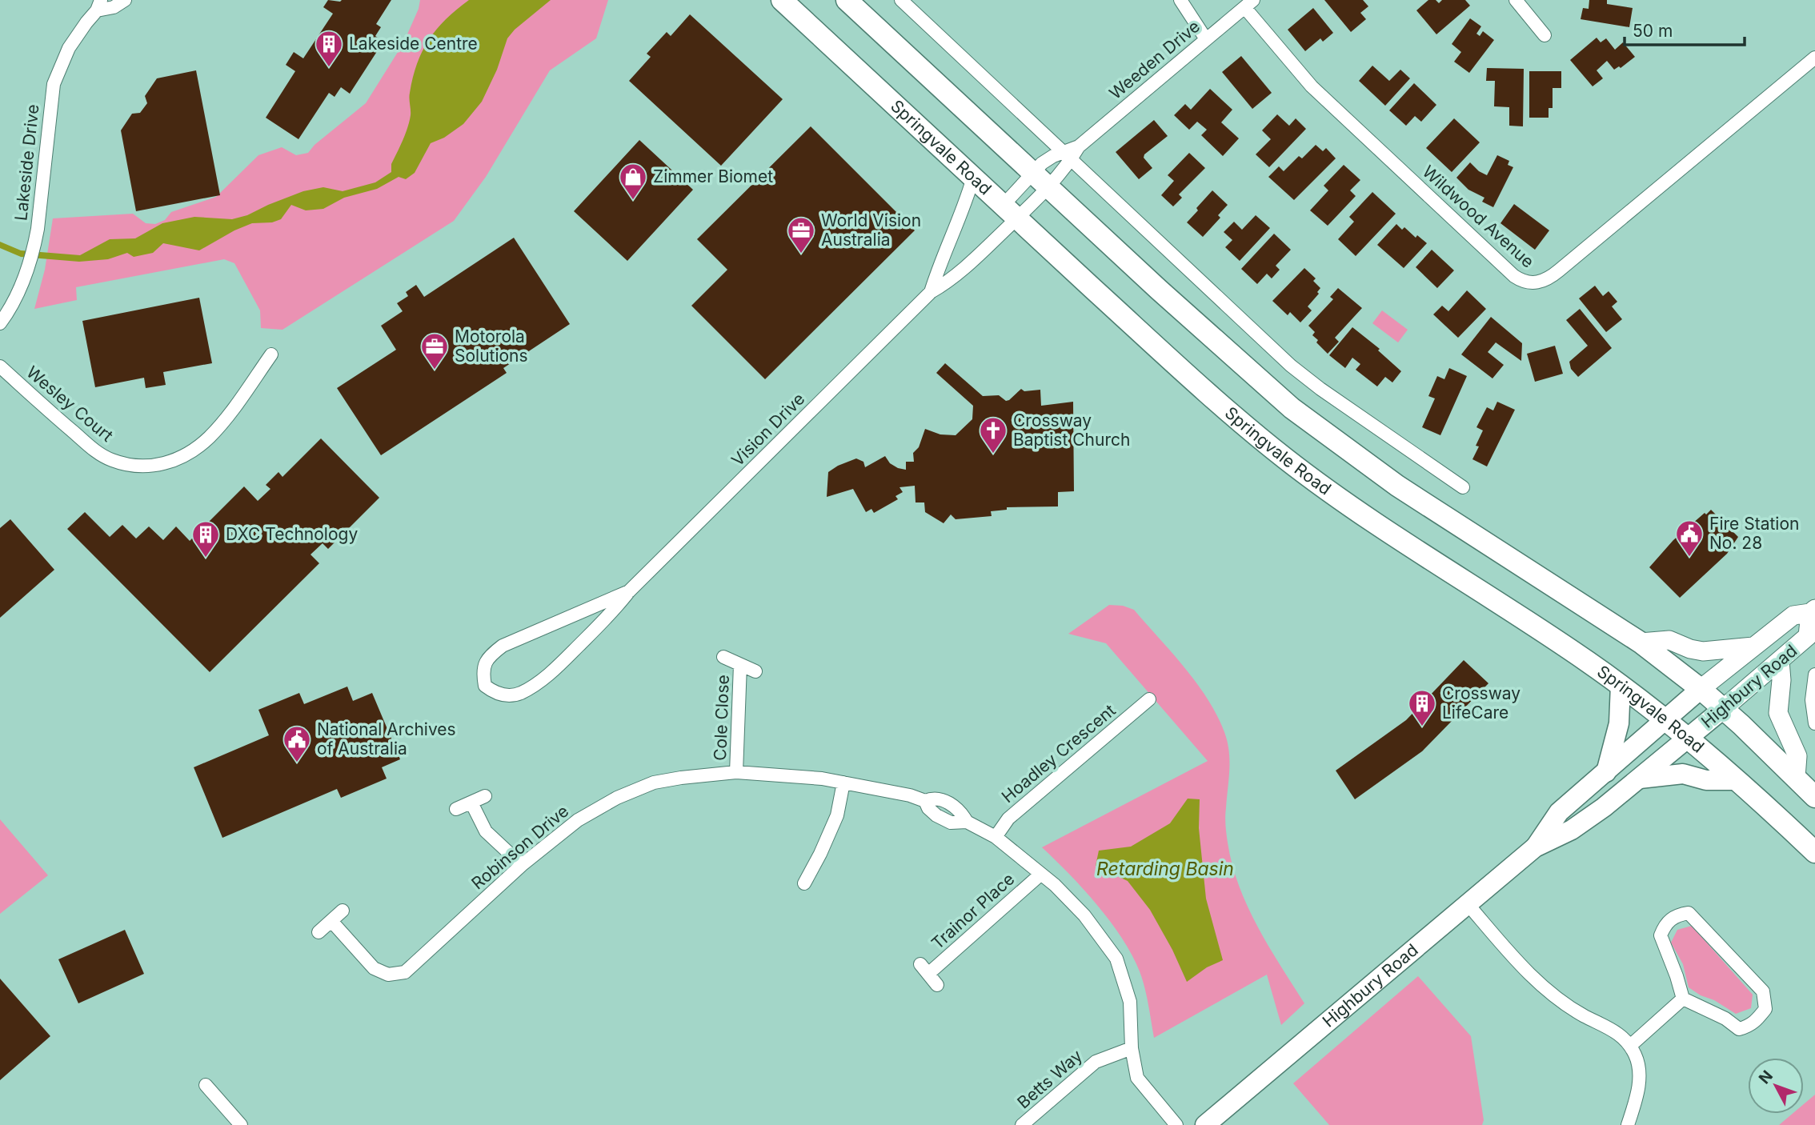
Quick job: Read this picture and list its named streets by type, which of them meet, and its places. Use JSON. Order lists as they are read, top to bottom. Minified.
{"streets":{"highway":["Springvale Road"],"main road":["Highbury Road"],"street":["Weeden Drive","Lakeside Drive","Wildwood Avenue","Wesley Court","Vision Drive","Cole Close","Hoadley Crescent","Robinson Drive","Trainor Place","Betts Way"]},"crossings":[["Weeden Drive","Springvale Road"],["Weeden Drive","Wildwood Avenue"],["Weeden Drive","Vision Drive"],["Springvale Road","Vision Drive"],["Springvale Road","Highbury Road"],["Cole Close","Robinson Drive"],["Hoadley Crescent","Robinson Drive"],["Robinson Drive","Trainor Place"],["Robinson Drive","Betts Way"]],"water":["Retarding Basin"],"places":{"building":["Lakeside Centre","DXC Technology","Crossway LifeCare"],"shop":["Zimmer Biomet"],"office":["World Vision Australia","Motorola Solutions"],"church":["Crossway Baptist Church"],"public building":["Fire Station No. 28","National Archives of Australia"]},"scale_bar":"50 m","north":"top left"}
